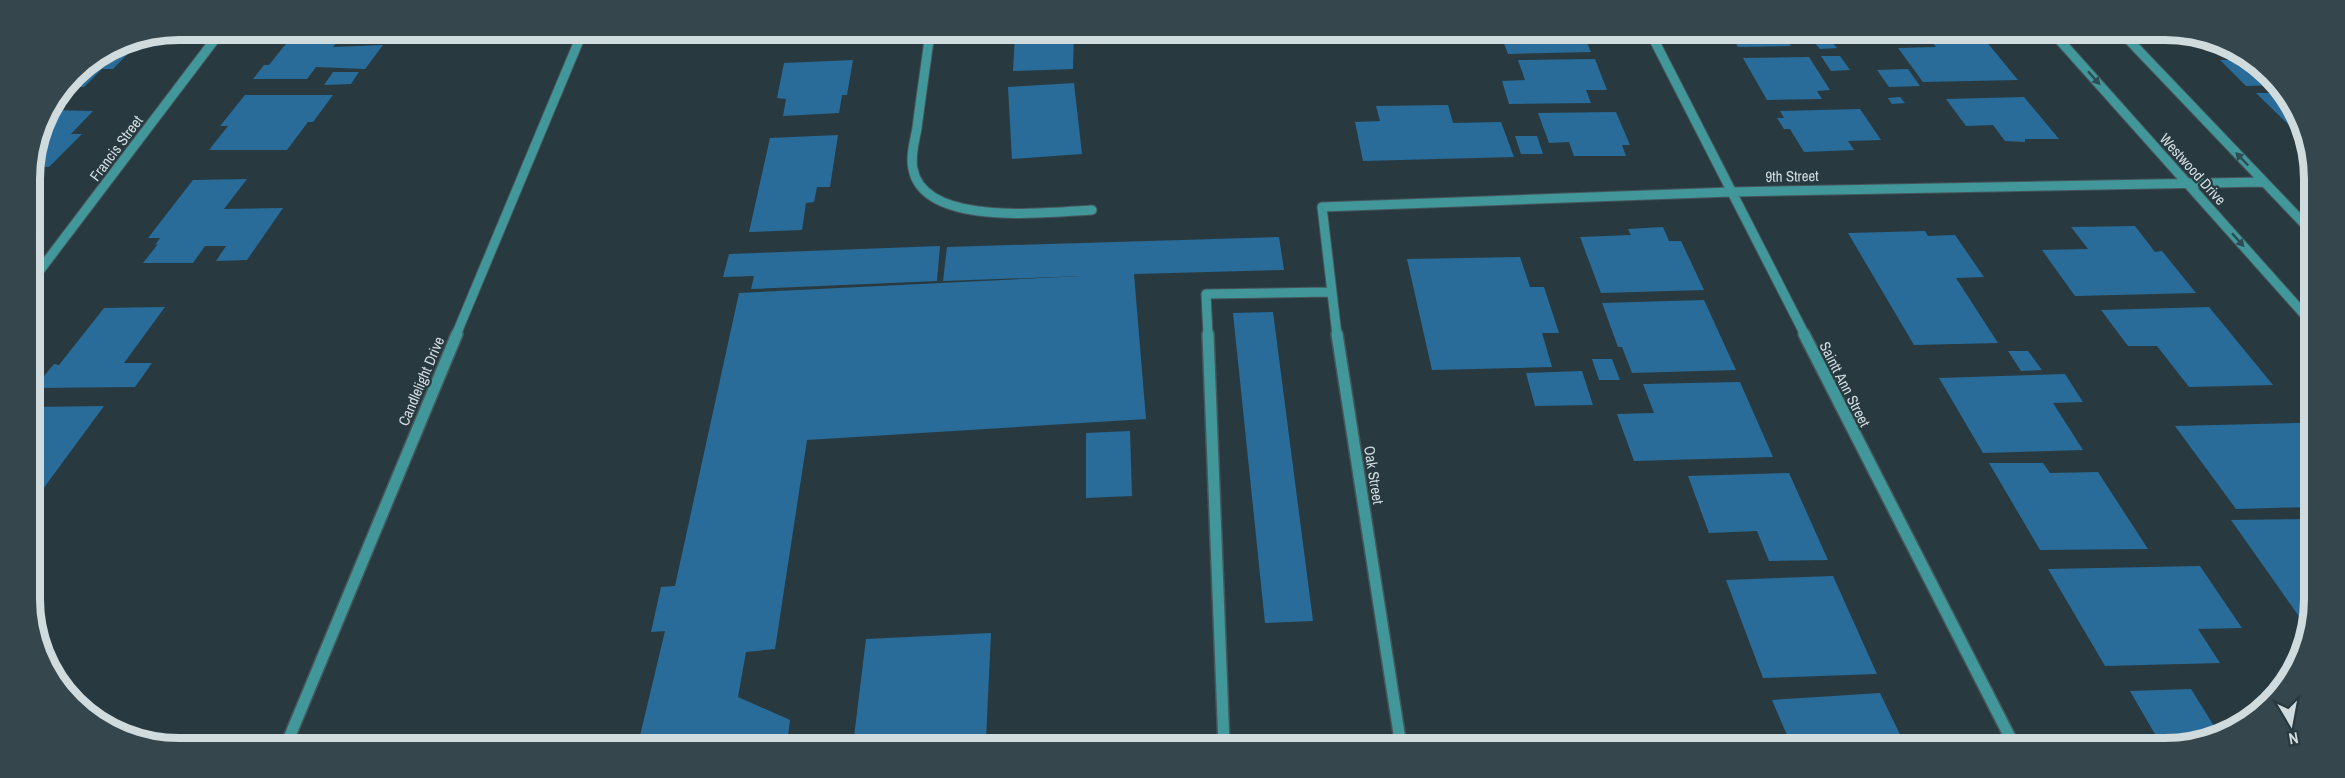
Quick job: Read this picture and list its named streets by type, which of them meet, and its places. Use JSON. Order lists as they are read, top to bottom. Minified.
{"streets":{"street":["Francis Street","Westwood Drive","9th Street","Candlelight Drive","Saintt Ann Street","Oak Street"]},"crossings":[["Westwood Drive","9th Street"],["9th Street","Saintt Ann Street"],["9th Street","Oak Street"]],"north":"bottom"}
